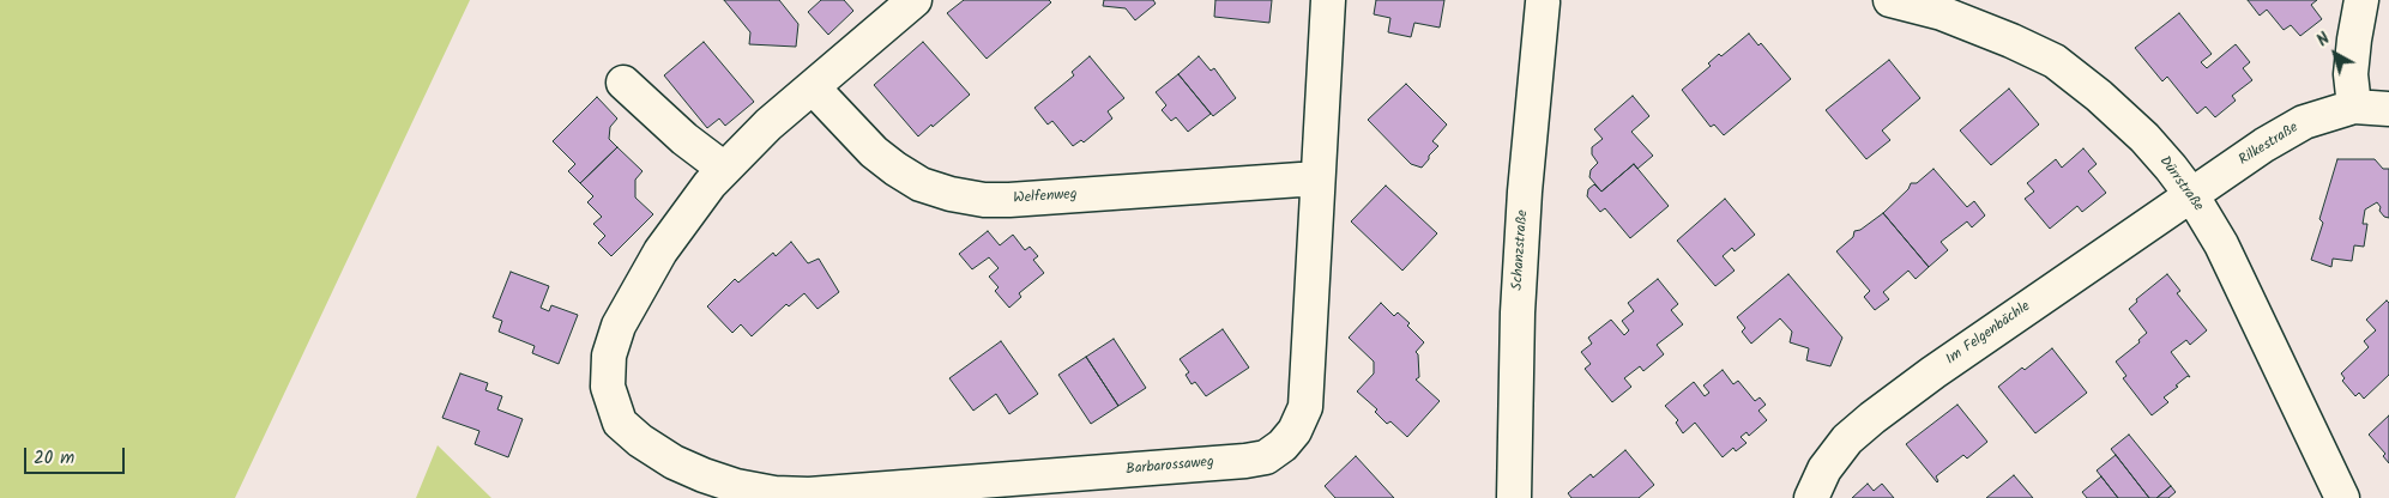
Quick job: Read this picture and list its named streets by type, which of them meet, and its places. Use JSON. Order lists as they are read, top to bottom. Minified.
{"streets":{"street":["Rilkestraße","Dürrstraße","Welfenweg","Schanzstraße","Im Felgenbächle","Barbarossaweg"]},"crossings":[["Rilkestraße","Dürrstraße"],["Rilkestraße","Im Felgenbächle"],["Dürrstraße","Im Felgenbächle"],["Welfenweg","Barbarossaweg"]],"scale_bar":"20 m","north":"top left"}
